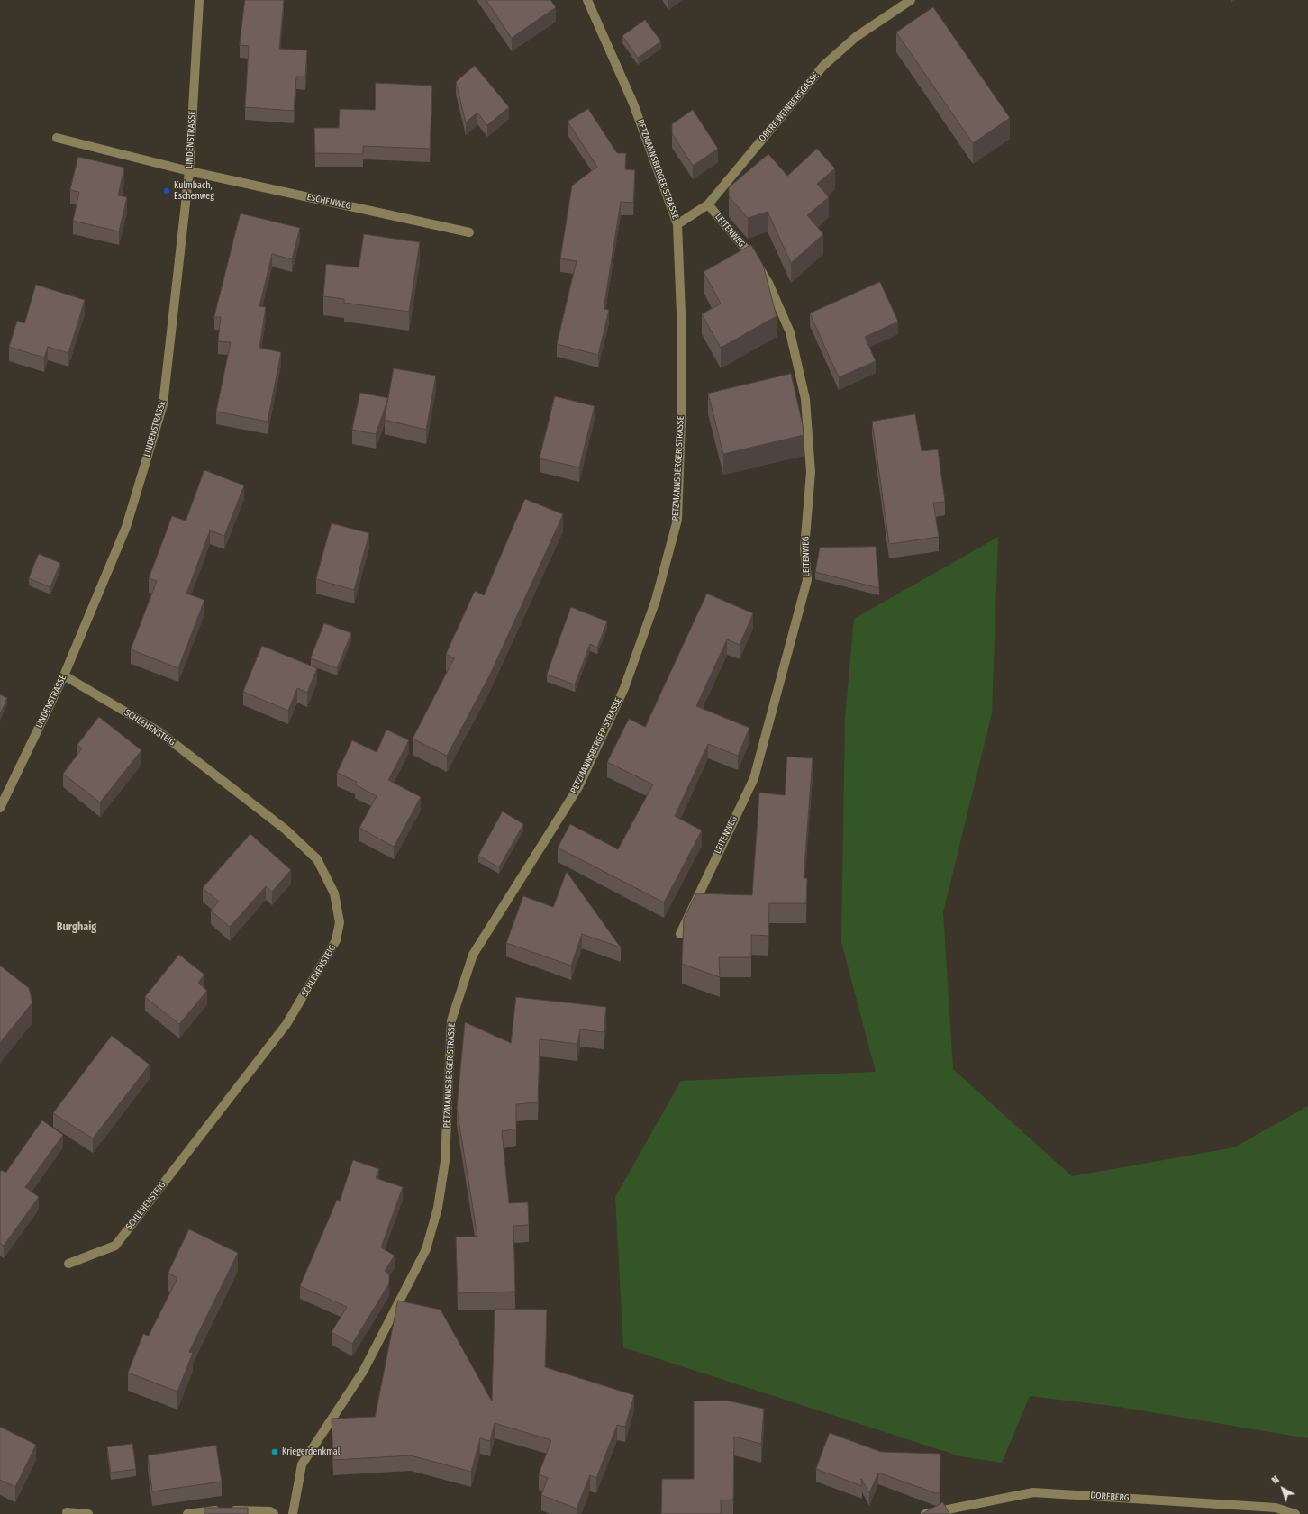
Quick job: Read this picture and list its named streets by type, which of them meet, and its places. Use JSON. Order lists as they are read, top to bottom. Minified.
{"streets":{"street":["OBERE WEINBERGGASSE","LINDENSTRASSE","PETZMANNSBERGER STRASSE","ESCHENWEG","LEITENWEG","SCHLEHENSTEIG","DORFBERG"]},"crossings":[["OBERE WEINBERGGASSE","PETZMANNSBERGER STRASSE"],["OBERE WEINBERGGASSE","LEITENWEG"],["LINDENSTRASSE","ESCHENWEG"],["LINDENSTRASSE","SCHLEHENSTEIG"]],"districts":["Burghaig"],"places":["Kulmbach, Eschenweg","Kriegerdenkmal"],"north":"top left"}
